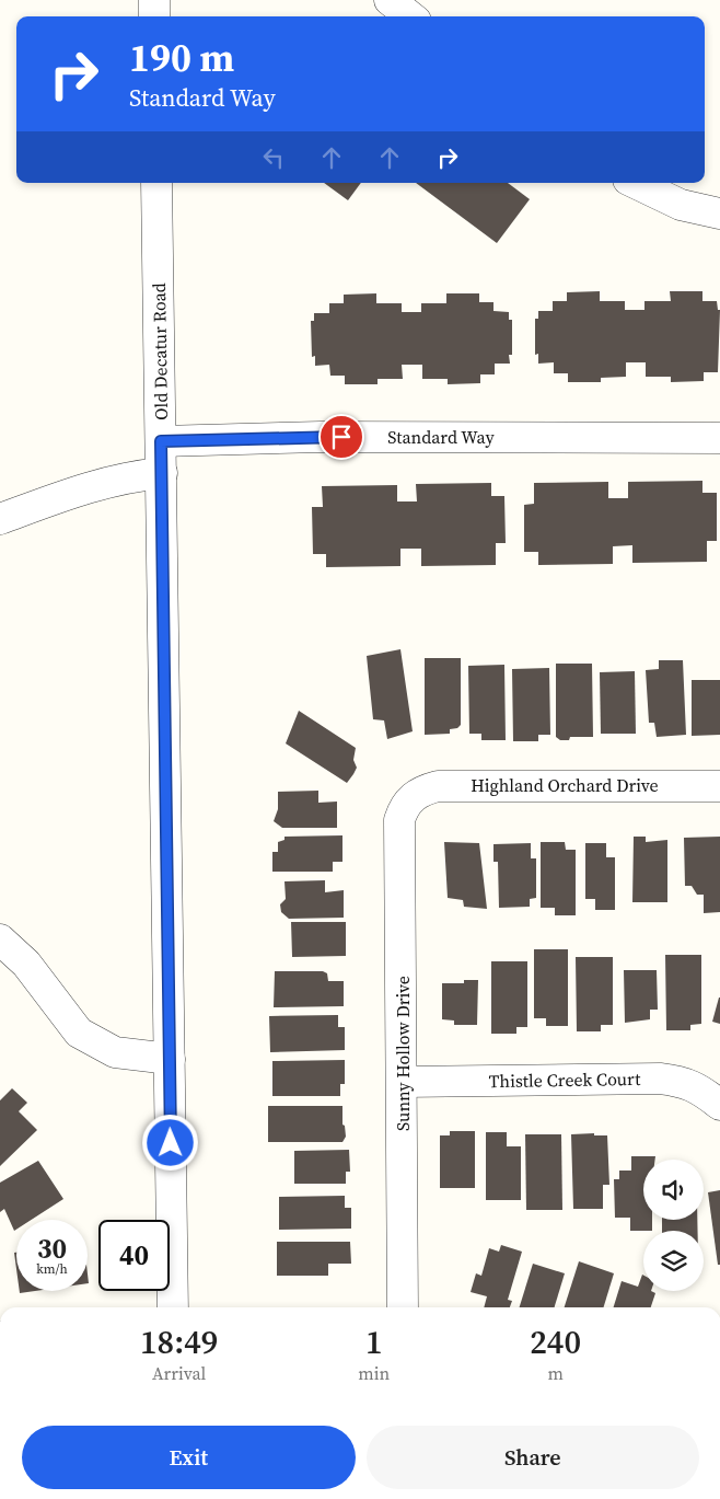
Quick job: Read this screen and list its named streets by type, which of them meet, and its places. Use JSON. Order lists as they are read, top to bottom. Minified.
{"streets":{"street":["Old Decatur Road","Standard Way","Highland Orchard Drive","Sunny Hollow Drive","Thistle Creek Court"]},"crossings":[["Old Decatur Road","Standard Way"],["Highland Orchard Drive","Sunny Hollow Drive"],["Sunny Hollow Drive","Thistle Creek Court"]],"page":{"turn":["190 m","Standard Way"],"speed":"30 km/h","limit":"40","eta":["18:49","Arrival","1","min","240","m"],"buttons":["Exit","Share"]}}
